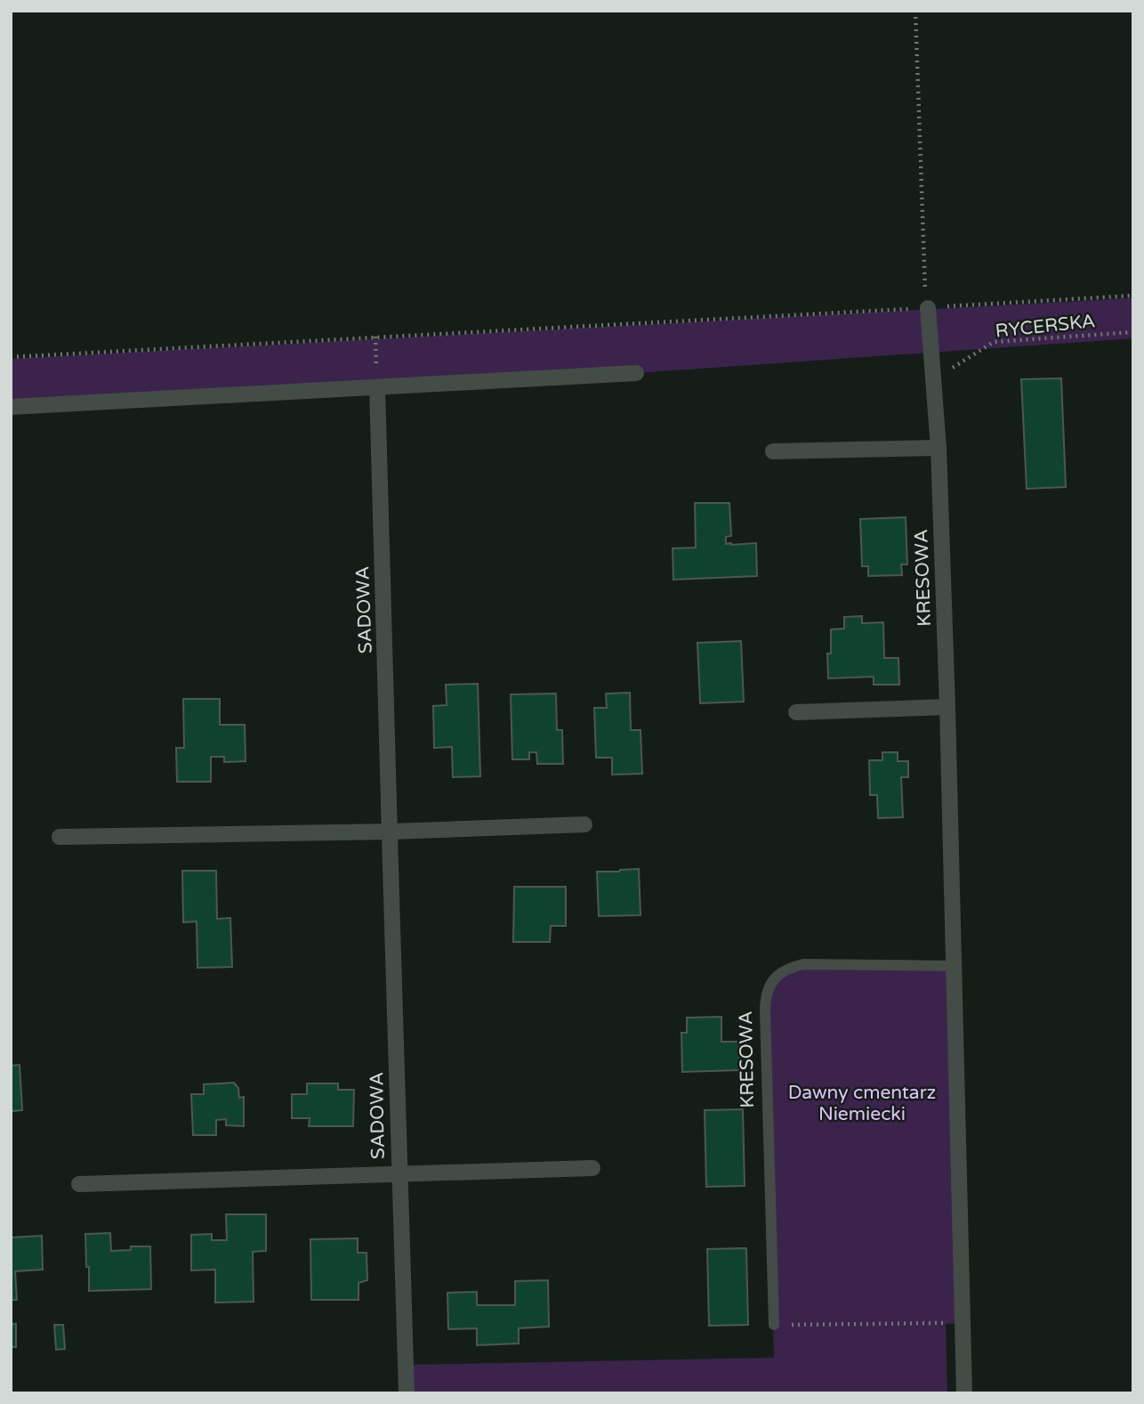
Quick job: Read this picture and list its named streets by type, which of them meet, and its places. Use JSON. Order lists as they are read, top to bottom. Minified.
{"streets":{"street":["KRESOWA","SADOWA"],"path":["RYCERSKA"]},"crossings":[["RYCERSKA","KRESOWA"]],"parks":["Dawny cmentarz Niemiecki"]}
